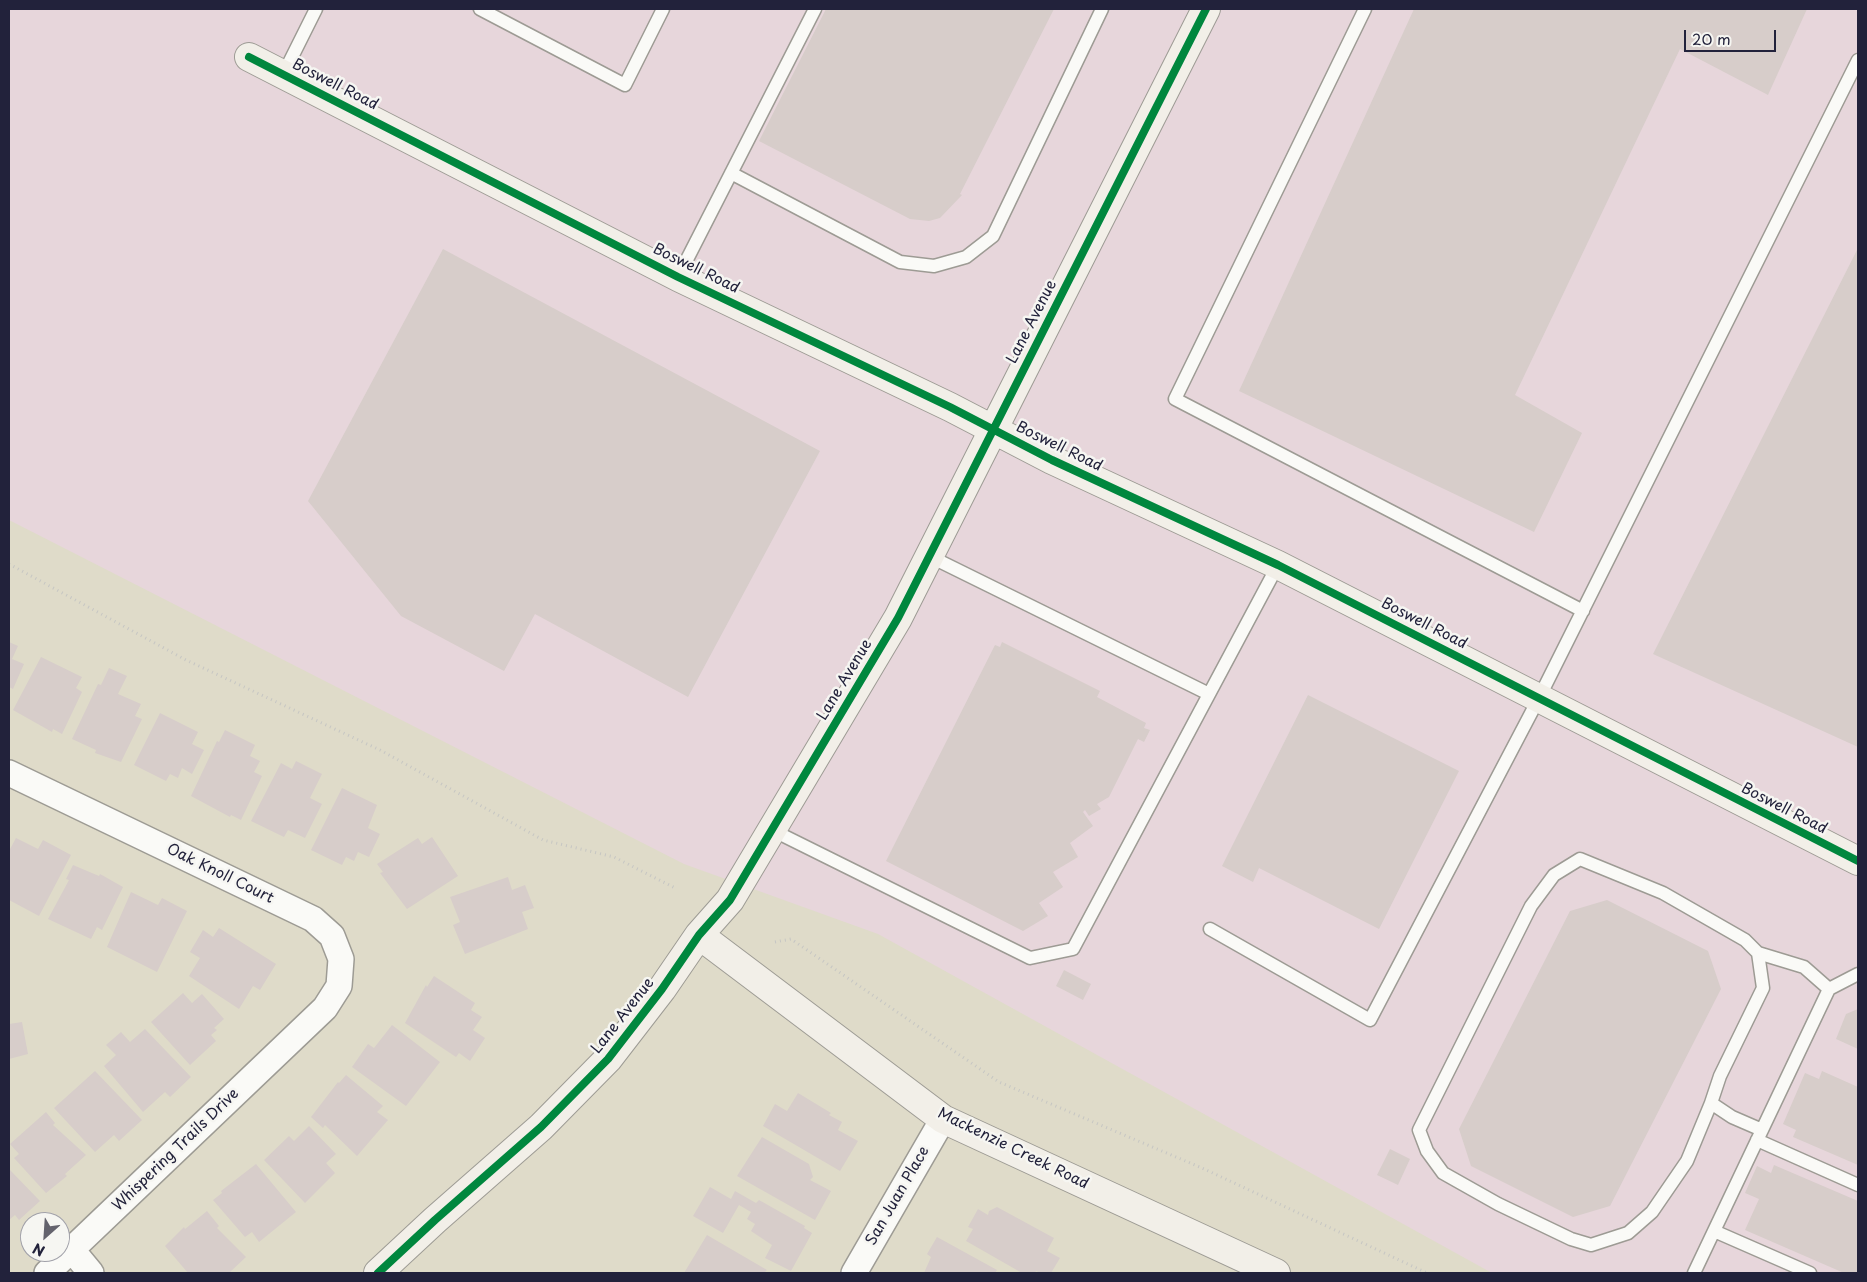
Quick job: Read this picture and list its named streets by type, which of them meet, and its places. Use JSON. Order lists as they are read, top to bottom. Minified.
{"streets":{"street":["Boswell Road","Lane Avenue","Oak Knoll Court","Mackenzie Creek Road","Whispering Trails Drive","San Juan Place"]},"crossings":[["Boswell Road","Lane Avenue"],["Lane Avenue","Mackenzie Creek Road"],["Oak Knoll Court","Whispering Trails Drive"],["Mackenzie Creek Road","San Juan Place"]],"scale_bar":"20 m","north":"bottom left"}
